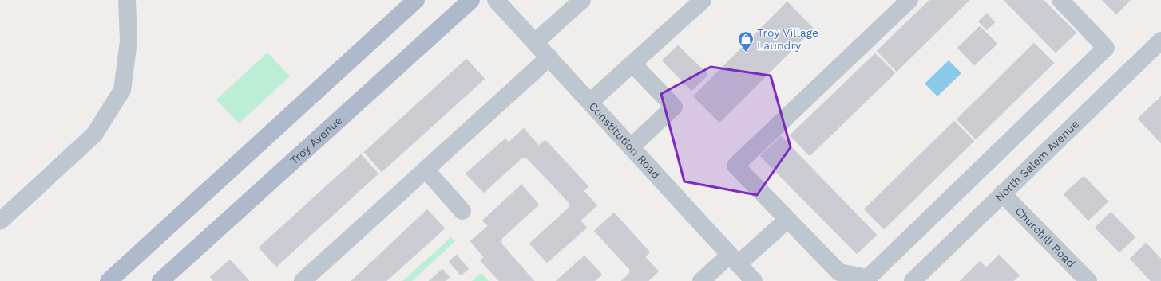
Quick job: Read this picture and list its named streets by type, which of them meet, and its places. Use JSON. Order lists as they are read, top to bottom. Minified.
{"streets":{"main road":["Troy Avenue"],"street":["Constitution Road","North Salem Avenue","Churchill Road"]},"crossings":[["North Salem Avenue","Churchill Road"]],"places":{"shop":["Troy Village Laundry"]}}
